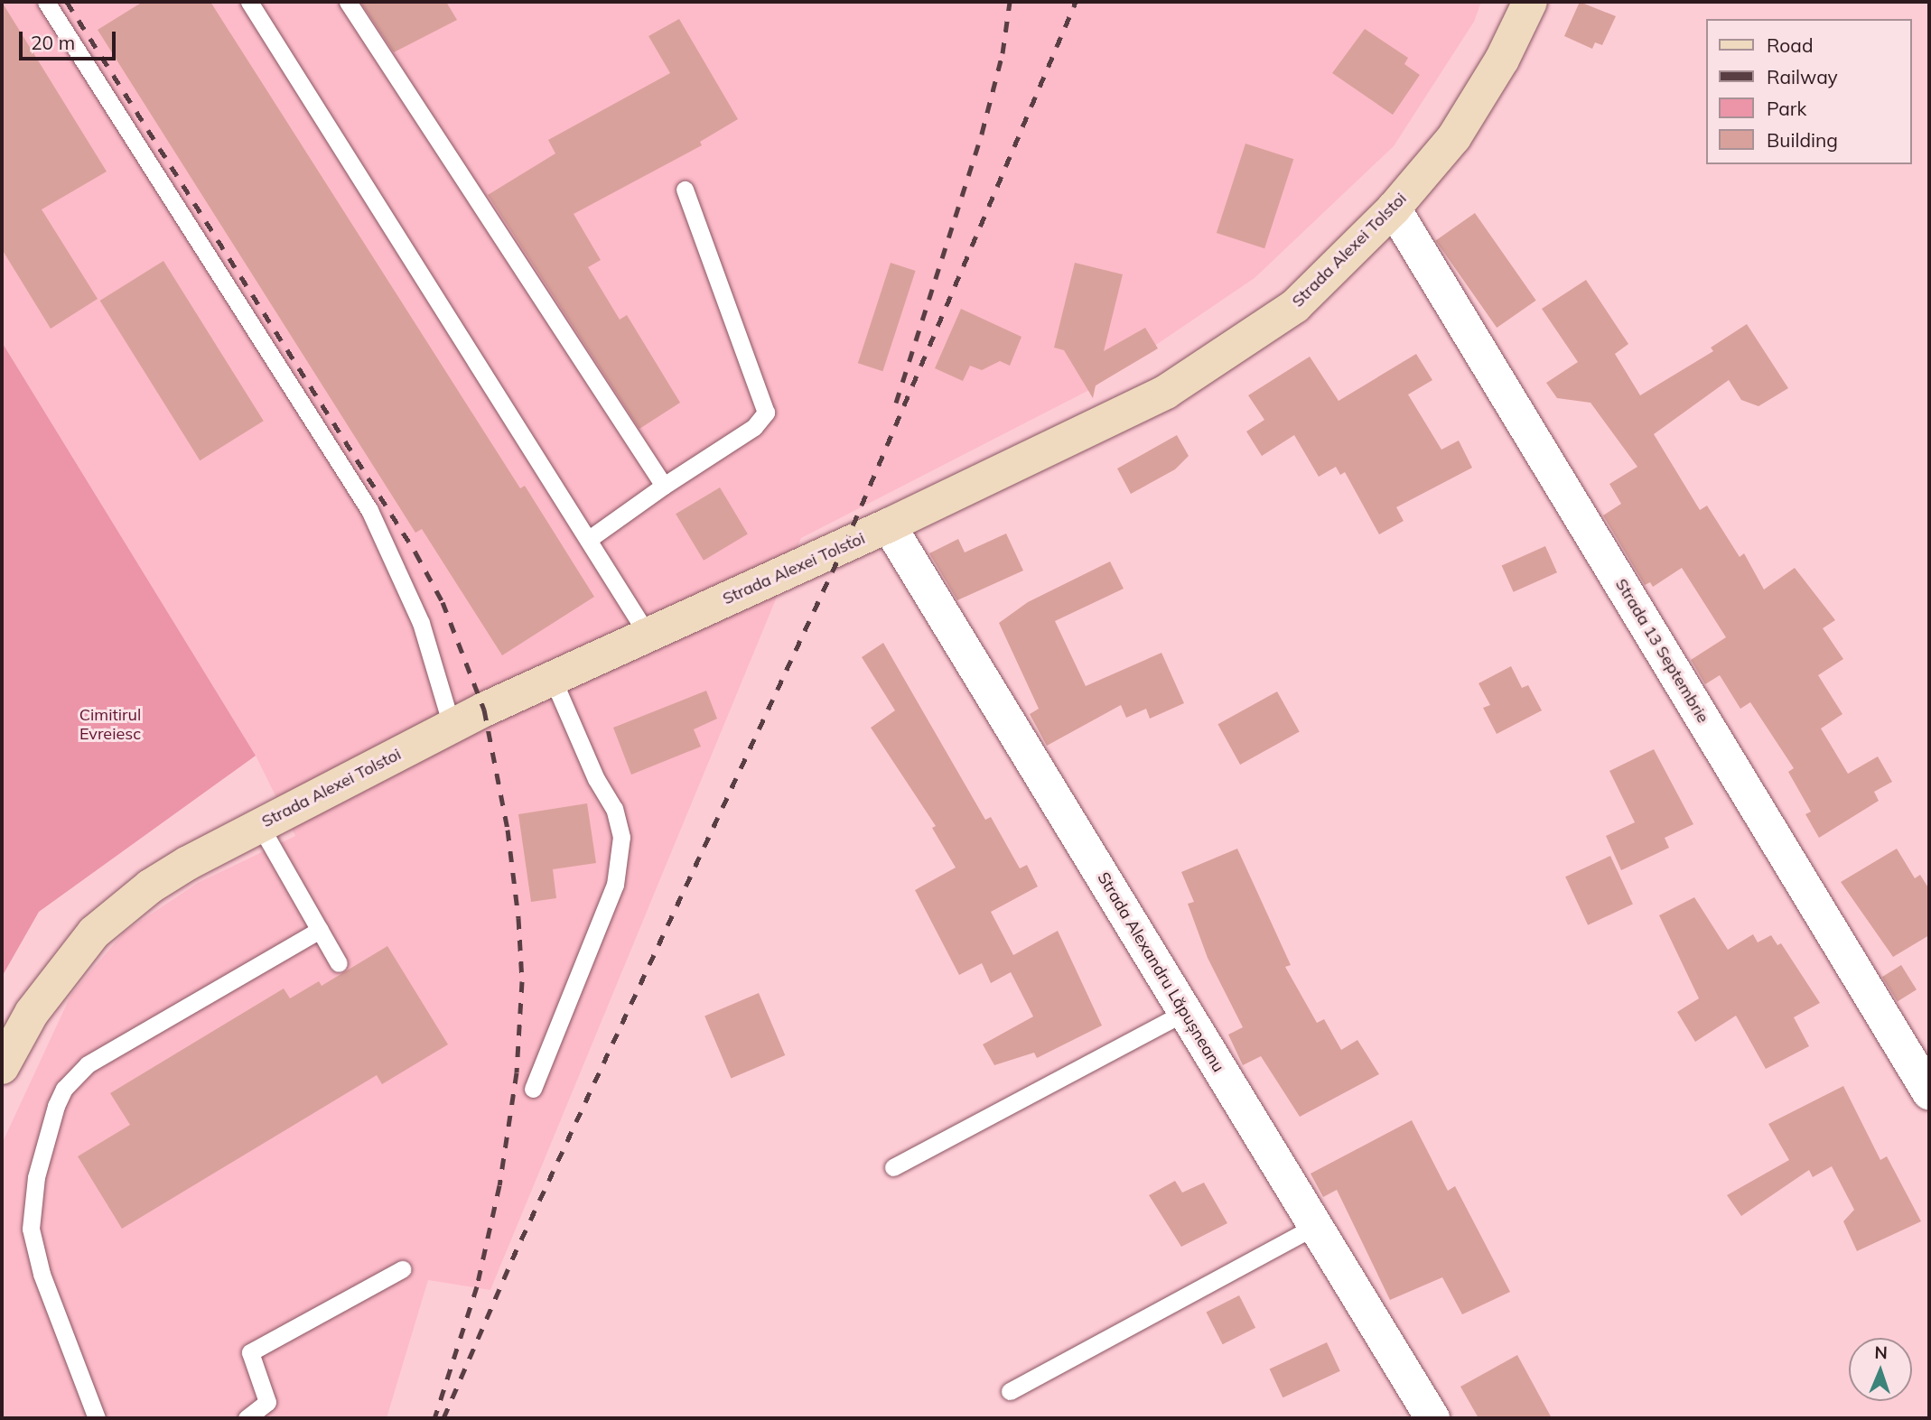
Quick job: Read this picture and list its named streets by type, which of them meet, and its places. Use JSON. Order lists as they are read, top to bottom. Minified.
{"streets":{"main road":["Strada Alexei Tolstoi"],"street":["Strada 13 Septembrie","Strada Alexandru Lăpușneanu"]},"crossings":[["Strada Alexei Tolstoi","Strada 13 Septembrie"],["Strada Alexei Tolstoi","Strada Alexandru Lăpușneanu"]],"parks":["Cimitirul Evreiesc"],"legend":["Road","Railway","Park","Building"],"scale_bar":"20 m","north":"top"}
